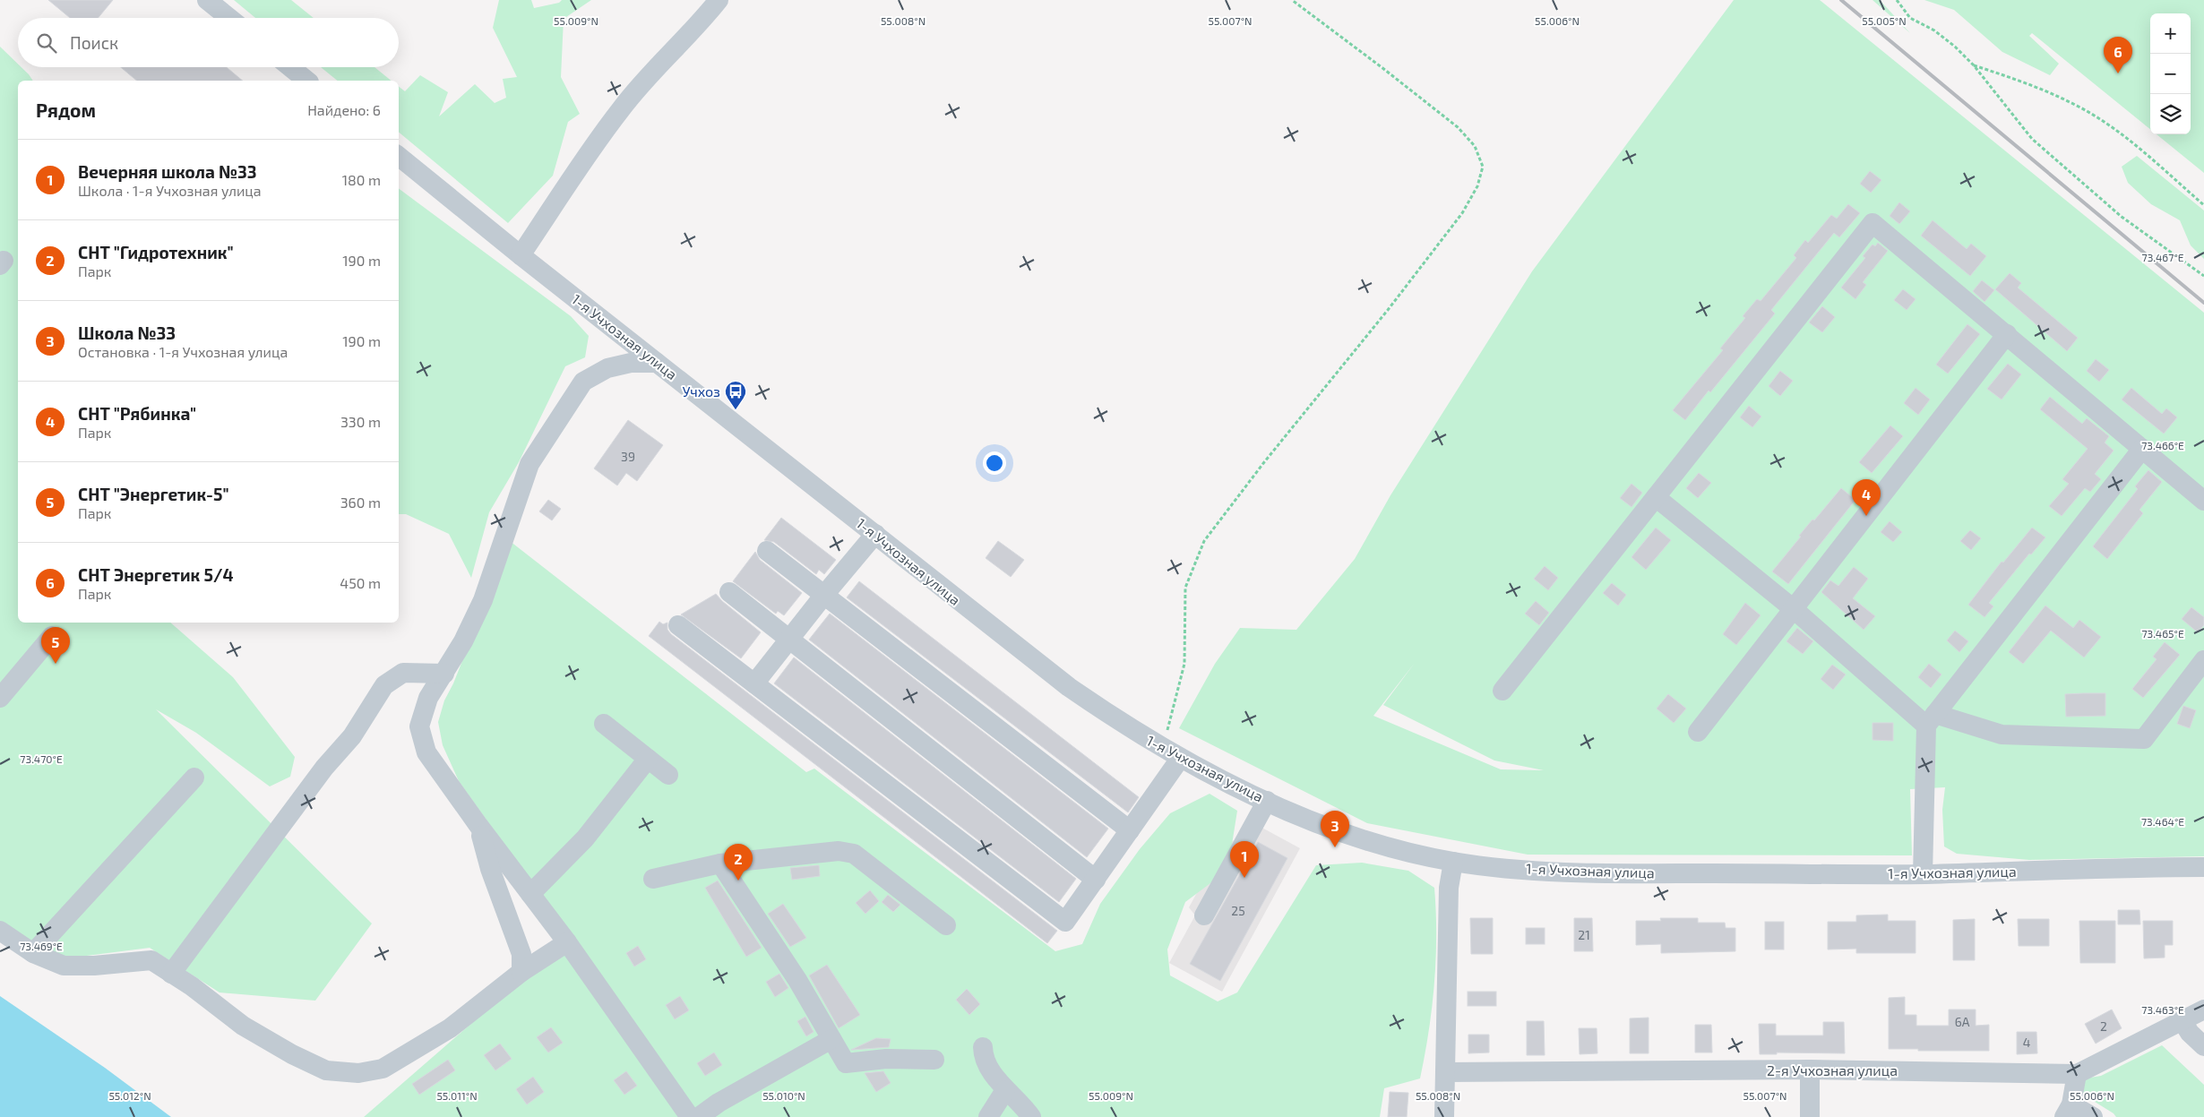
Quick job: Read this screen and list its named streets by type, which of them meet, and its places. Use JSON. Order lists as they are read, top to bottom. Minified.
{"streets":{"street":["1-я Учхозная улица","2-я Учхозная улица"]},"places":{"bus stop":["Учхоз"]},"house_numbers":["39","25","21","6А","2","4"],"page":{"map_buttons":["+","−"],"search":"Поиск","pins":["6","4","5","3","1","2"],"heading":["Рядом","Найдено: 6"],"list":[{"mark":"1","name":"Вечерняя школа №33","note":"Школа · 1-я Учхозная улица","value":"180 m"},{"mark":"2","name":"СНТ \"Гидротехник\"","note":"Парк","value":"190 m"},{"mark":"3","name":"Школа №33","note":"Остановка · 1-я Учхозная улица","value":"190 m"},{"mark":"4","name":"СНТ \"Рябинка\"","note":"Парк","value":"330 m"},{"mark":"5","name":"СНТ \"Энергетик-5\"","note":"Парк","value":"360 m"},{"mark":"6","name":"СНТ Энергетик 5/4","note":"Парк","value":"450 m"}]},"coordinates":["55.008°N","55.005°N","55.009°N","55.007°N","55.006°N","73.467°E","73.466°E","73.465°E","73.470°E","73.464°E","73.469°E","73.463°E","55.012°N","55.011°N","55.010°N"]}
